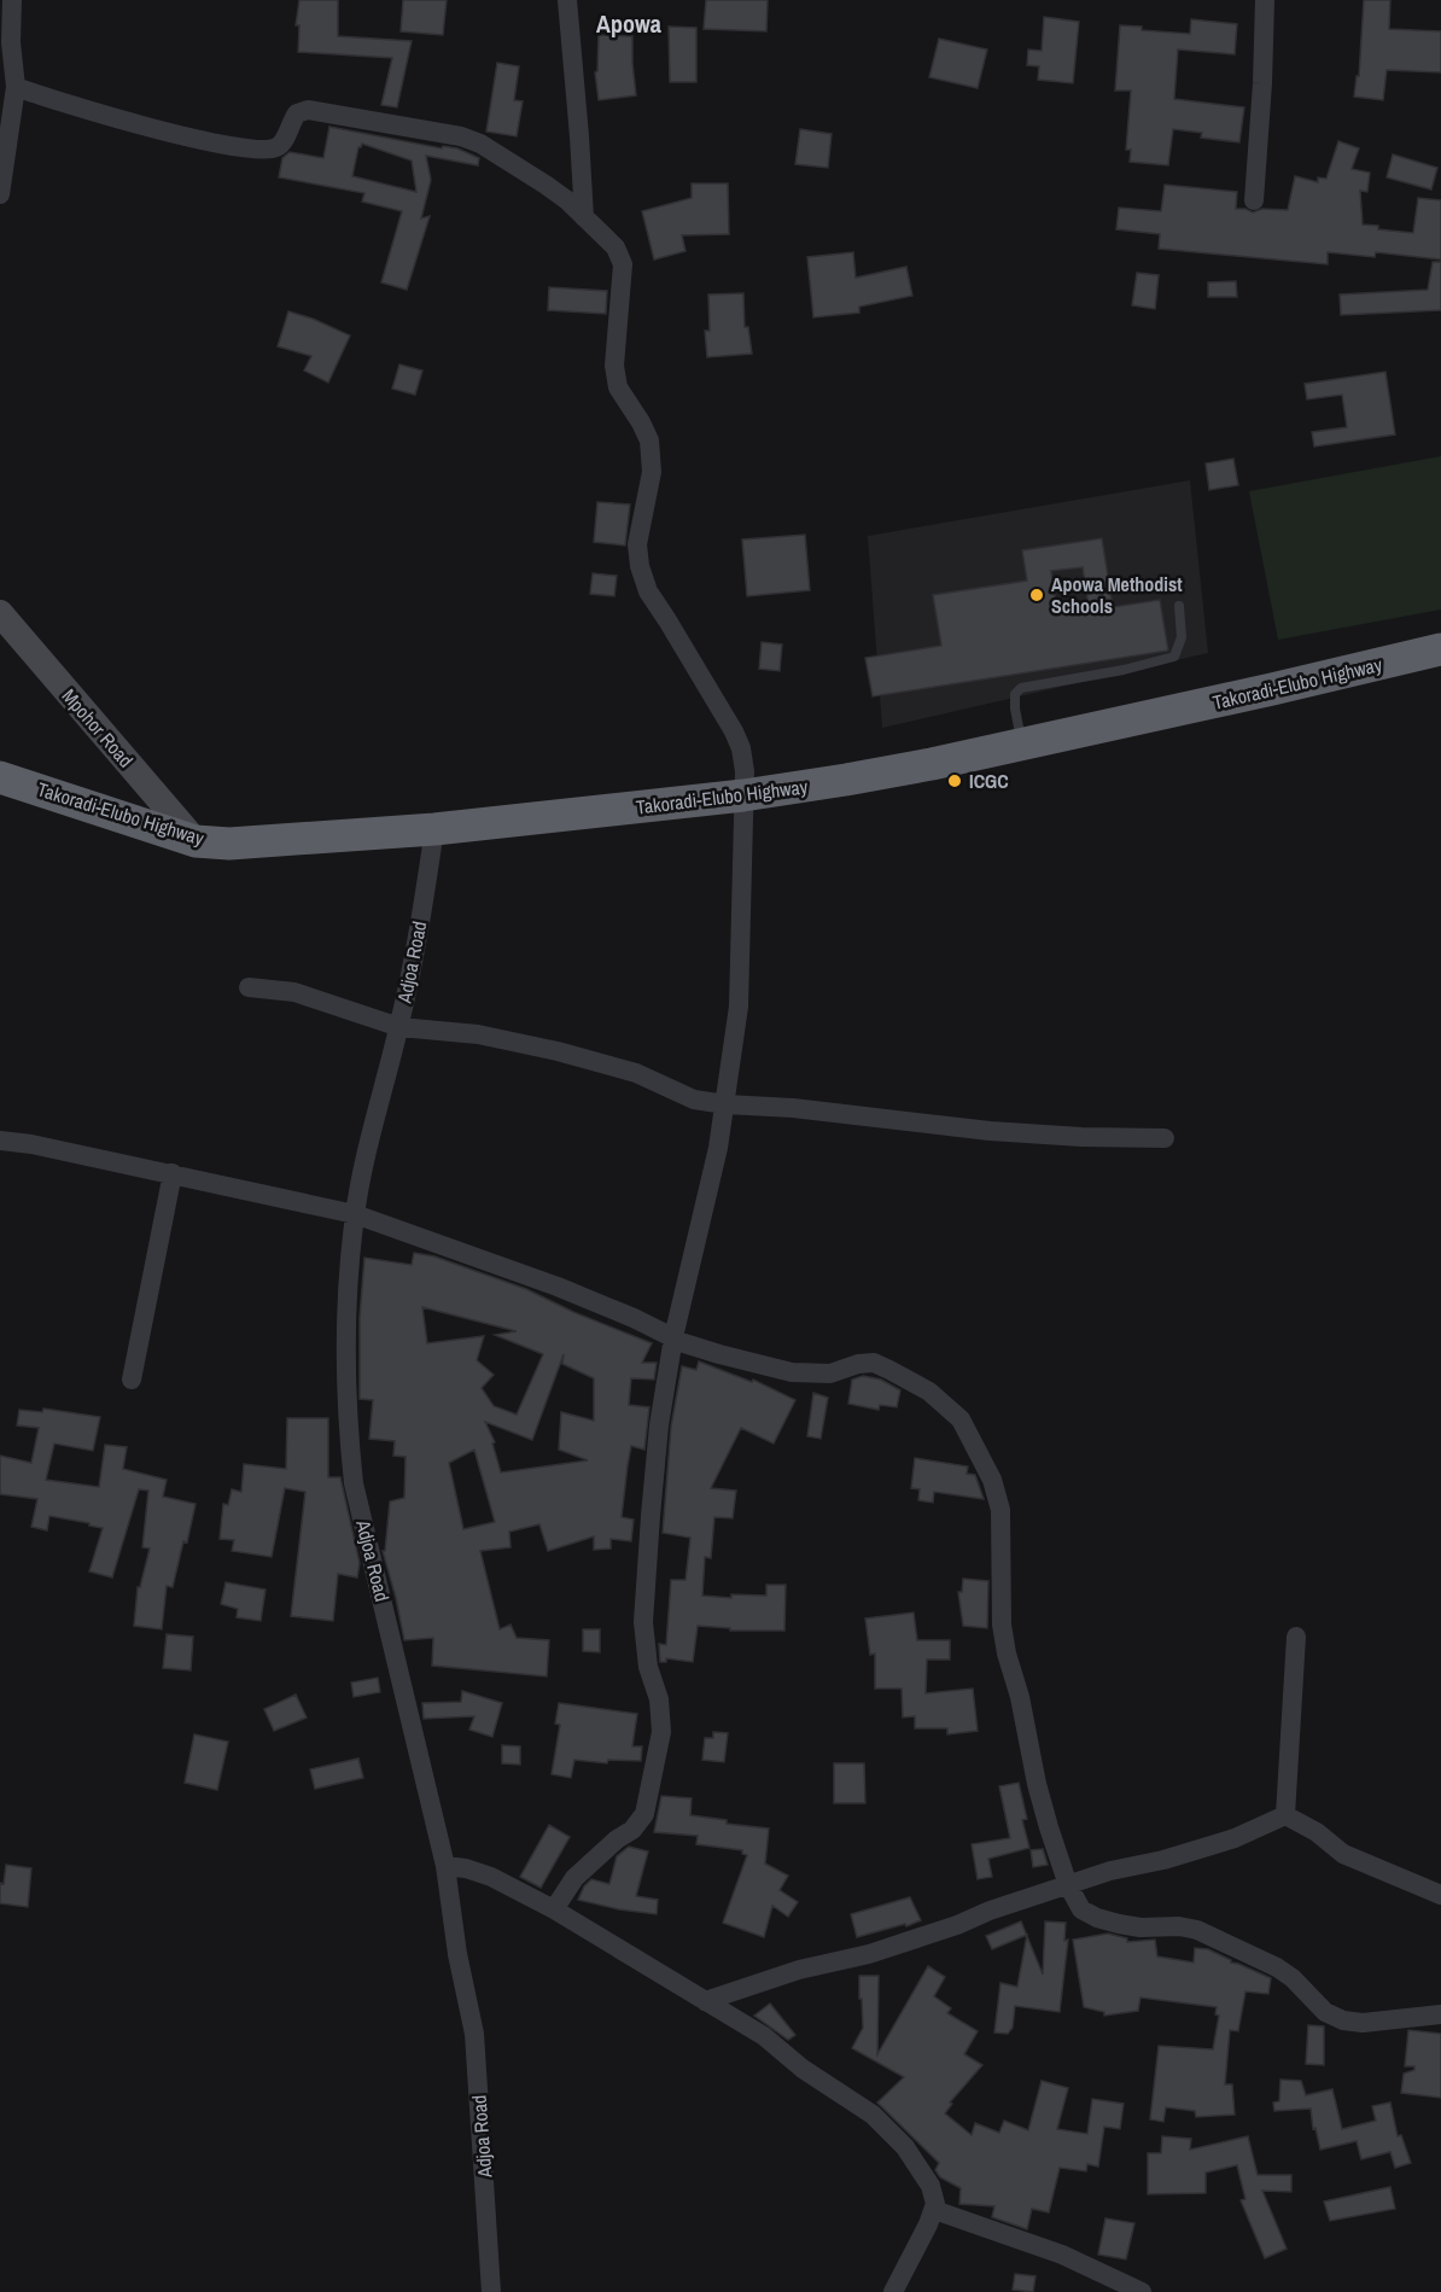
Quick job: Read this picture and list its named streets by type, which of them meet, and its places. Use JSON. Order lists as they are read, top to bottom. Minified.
{"streets":{"highway":["Takoradi-Elubo Highway"],"main road":["Mpohor Road"],"street":["Adjoa Road"]},"crossings":[["Takoradi-Elubo Highway","Mpohor Road"],["Takoradi-Elubo Highway","Adjoa Road"]],"districts":["Apowa"],"places":["Apowa Methodist Schools","ICGC"]}
